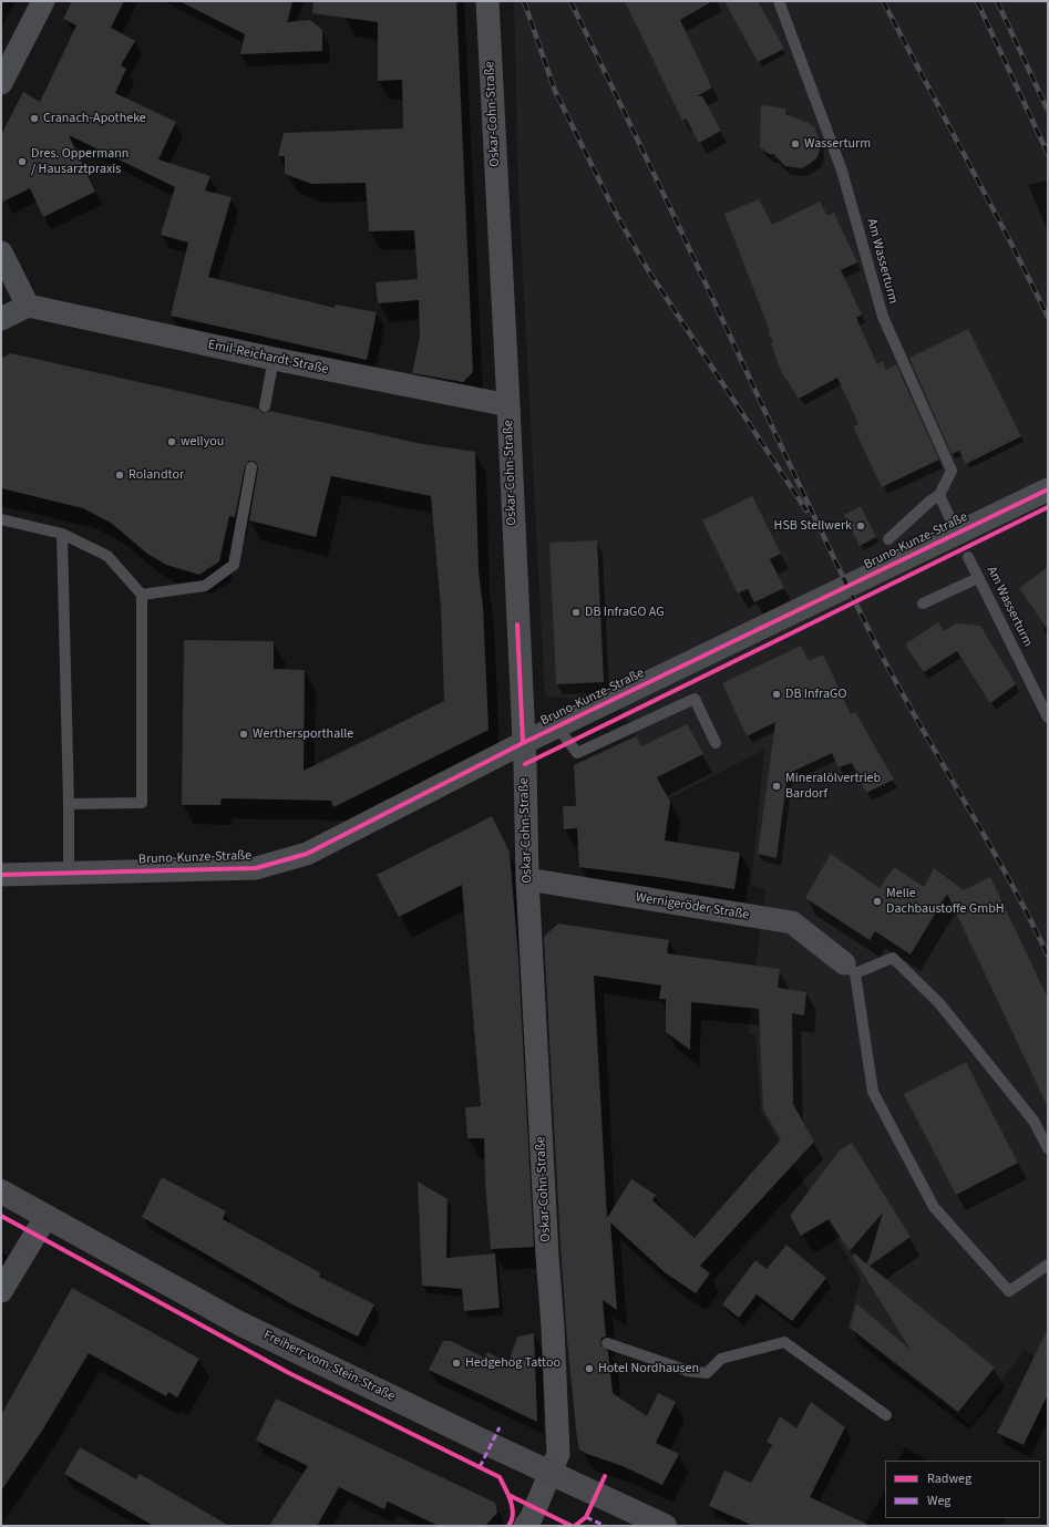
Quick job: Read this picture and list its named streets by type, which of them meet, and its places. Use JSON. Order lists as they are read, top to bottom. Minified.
{"streets":{"main road":["Freiherr-vom-Stein-Straße"],"street":["Oskar-Cohn-Straße","Emil-Reichardt-Straße","Bruno-Kunze-Straße","Wernigeröder Straße"],"lane":["Am Wasserturm"]},"crossings":[["Oskar-Cohn-Straße","Emil-Reichardt-Straße"],["Oskar-Cohn-Straße","Bruno-Kunze-Straße"],["Oskar-Cohn-Straße","Wernigeröder Straße"],["Oskar-Cohn-Straße","Freiherr-vom-Stein-Straße"]],"places":["Cranach-Apotheke","Wasserturm","Dres. Oppermann / Hausarztpraxis","wellyou","Rolandtor","HSB Stellwerk","DB InfraGO AG","DB InfraGO","Werthersporthalle","Mineralölvertrieb Bardorf","Melle Dachbaustoffe GmbH","Hedgehog Tattoo","Hotel Nordhausen"],"legend":["Radweg","Weg"]}
